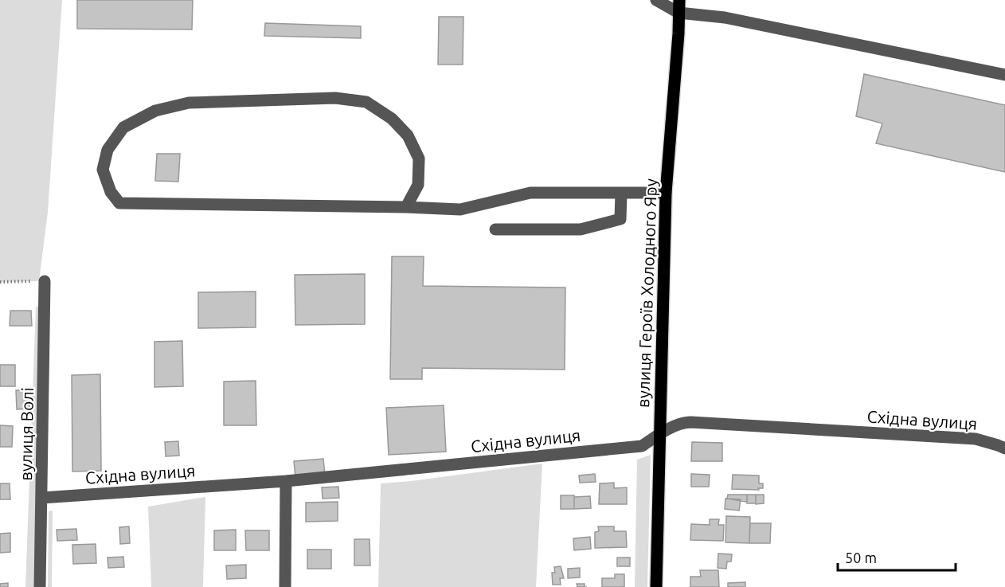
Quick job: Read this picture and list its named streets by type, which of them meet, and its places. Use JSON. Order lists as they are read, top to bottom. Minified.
{"streets":{"main road":["вулиця Героїв Холодного Яру"],"street":["Східна вулиця","вулиця Волі"]},"crossings":[["вулиця Героїв Холодного Яру","Східна вулиця"],["Східна вулиця","вулиця Волі"]],"scale_bar":"50 m"}
